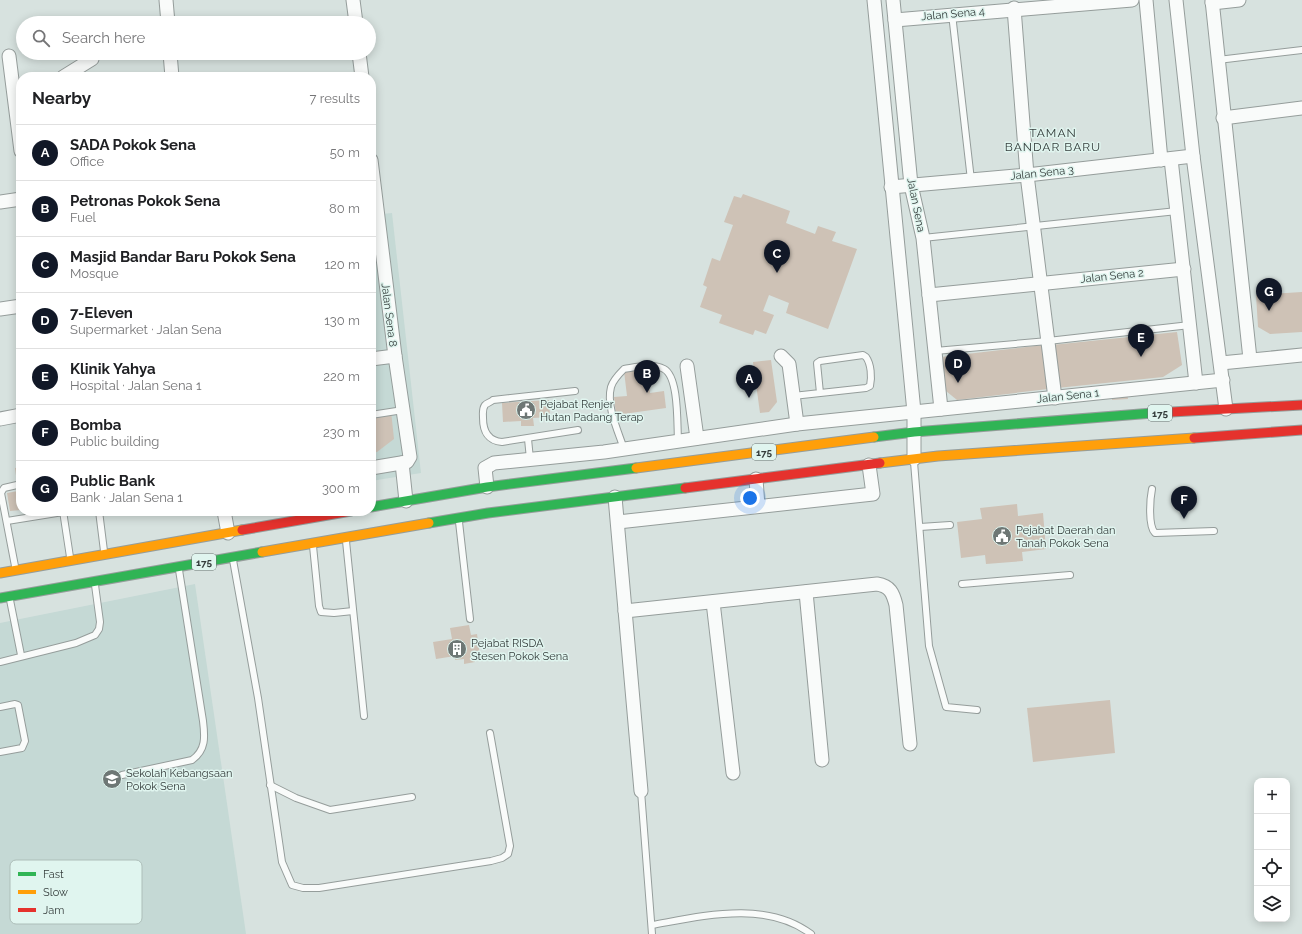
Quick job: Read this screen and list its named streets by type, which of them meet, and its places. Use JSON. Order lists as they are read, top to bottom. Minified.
{"streets":{"highway":["175"],"street":["Jalan Sena 4","Jalan Sena 3","Jalan Sena","Jalan Sena 2","Jalan Sena 8","Jalan Sena 1"]},"crossings":[["Jalan Sena 4","Jalan Sena"],["Jalan Sena 3","Jalan Sena"],["Jalan Sena","Jalan Sena 2"],["Jalan Sena","Jalan Sena 1"]],"districts":["TAMAN BANDAR BARU"],"places":{"public building":["Pejabat Renjer Hutan Padang Terap","Pejabat Daerah dan Tanah Pokok Sena"],"building":["Pejabat RISDA Stesen Pokok Sena"],"school or university":["Sekolah Kebangsaan Pokok Sena"]},"legend":["Fast","Slow","Jam"],"page":{"search":"Search here","heading":["Nearby","7 results"],"list":[{"mark":"A","name":"SADA Pokok Sena","note":"Office","value":"50 m"},{"mark":"B","name":"Petronas Pokok Sena","note":"Fuel","value":"80 m"},{"mark":"C","name":"Masjid Bandar Baru Pokok Sena","note":"Mosque","value":"120 m"},{"mark":"D","name":"7-Eleven","note":"Supermarket · Jalan Sena","value":"130 m"},{"mark":"E","name":"Klinik Yahya","note":"Hospital · Jalan Sena 1","value":"220 m"},{"mark":"F","name":"Bomba","note":"Public building","value":"230 m"},{"mark":"G","name":"Public Bank","note":"Bank · Jalan Sena 1","value":"300 m"}],"pins":["C","G","E","D","B","A","F"],"map_buttons":["+","−"]}}
